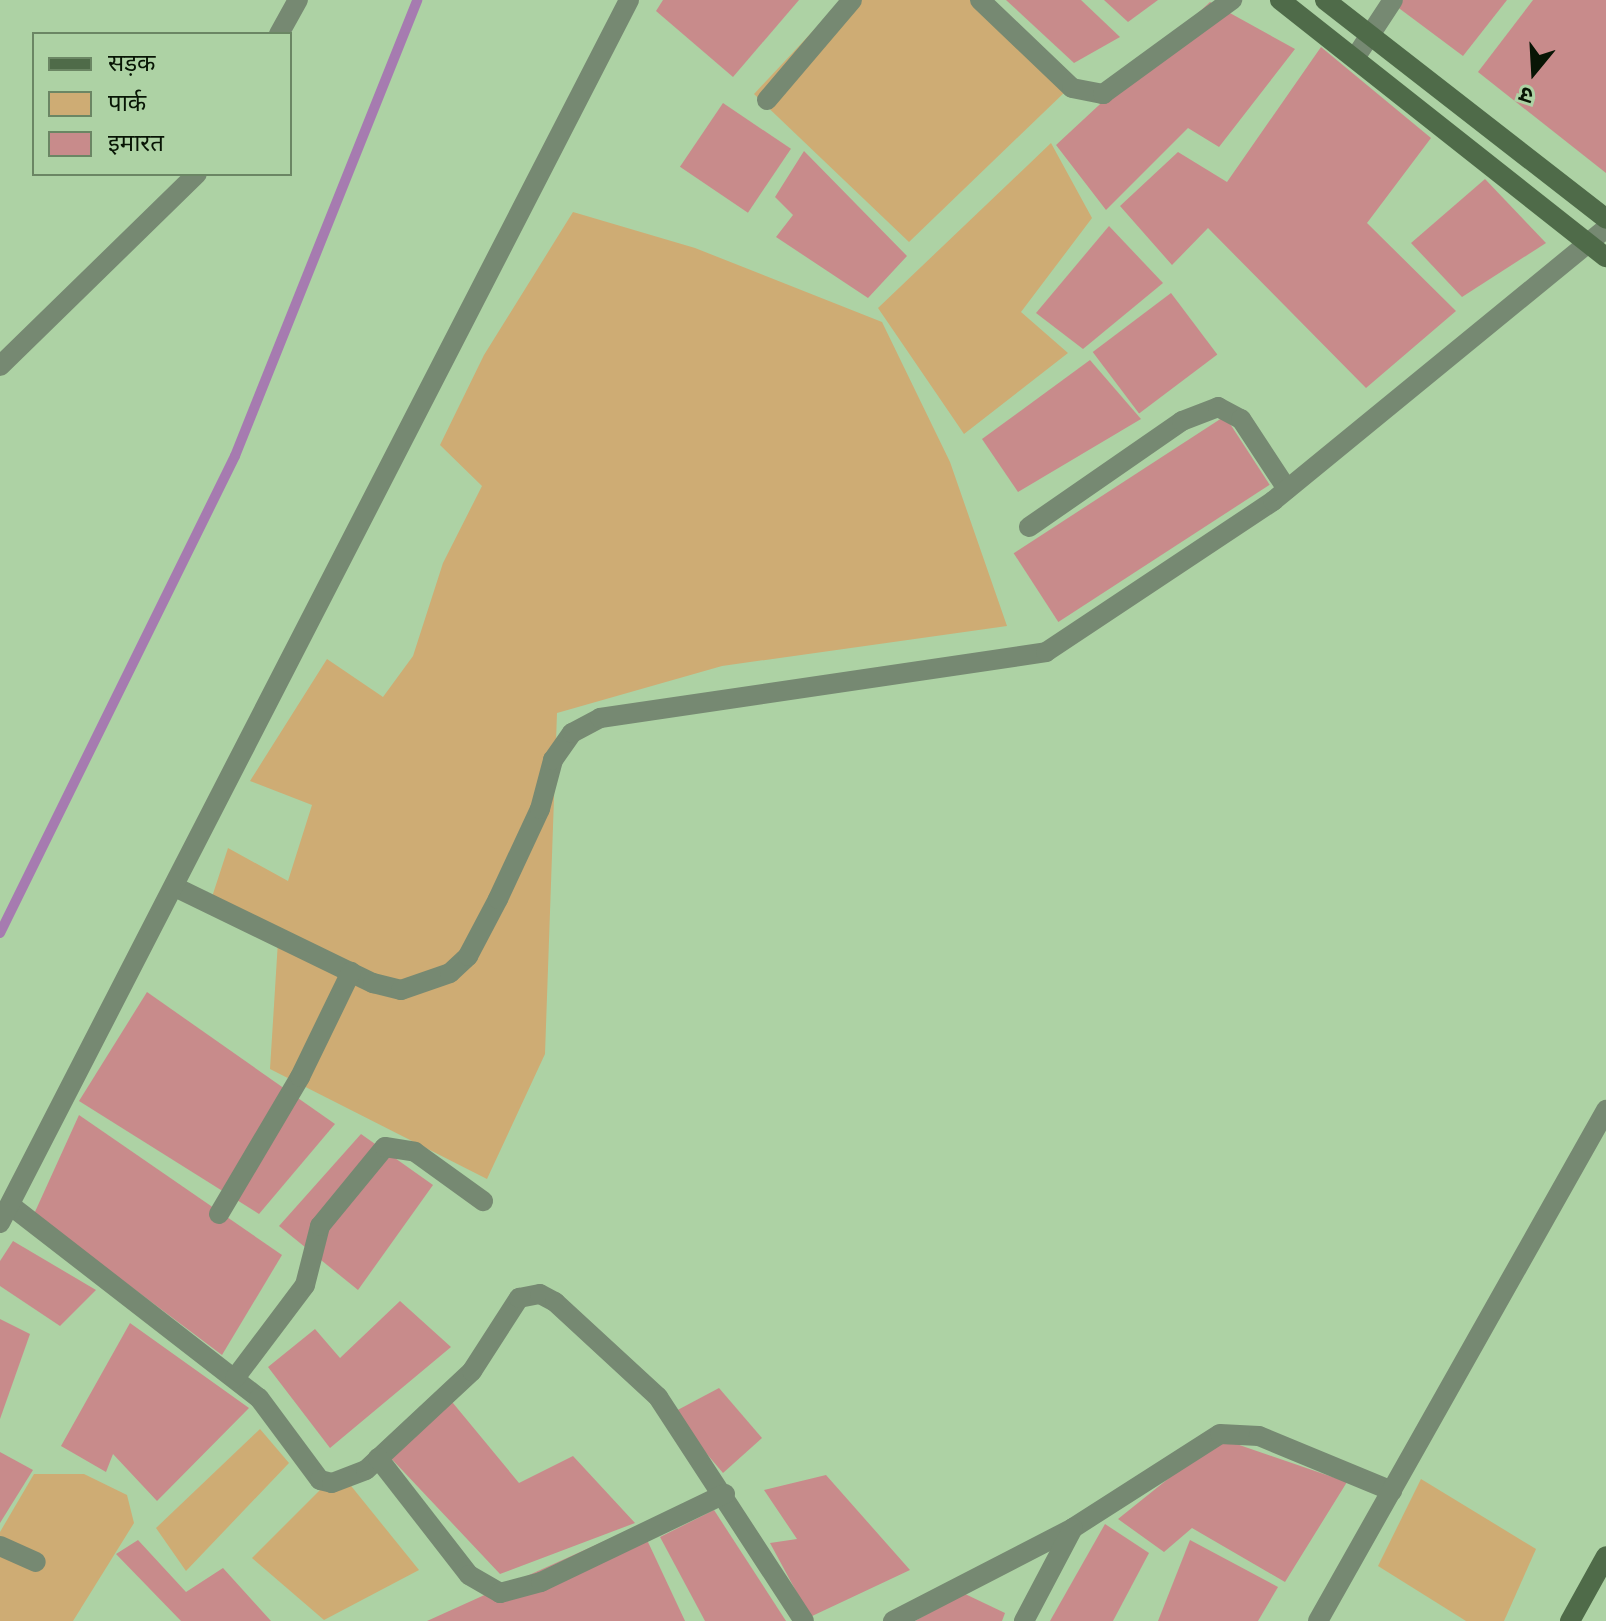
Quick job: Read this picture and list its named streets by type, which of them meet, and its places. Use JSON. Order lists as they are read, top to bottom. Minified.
{"legend":["सड़क","पार्क","इमारत"],"north":"bottom"}
